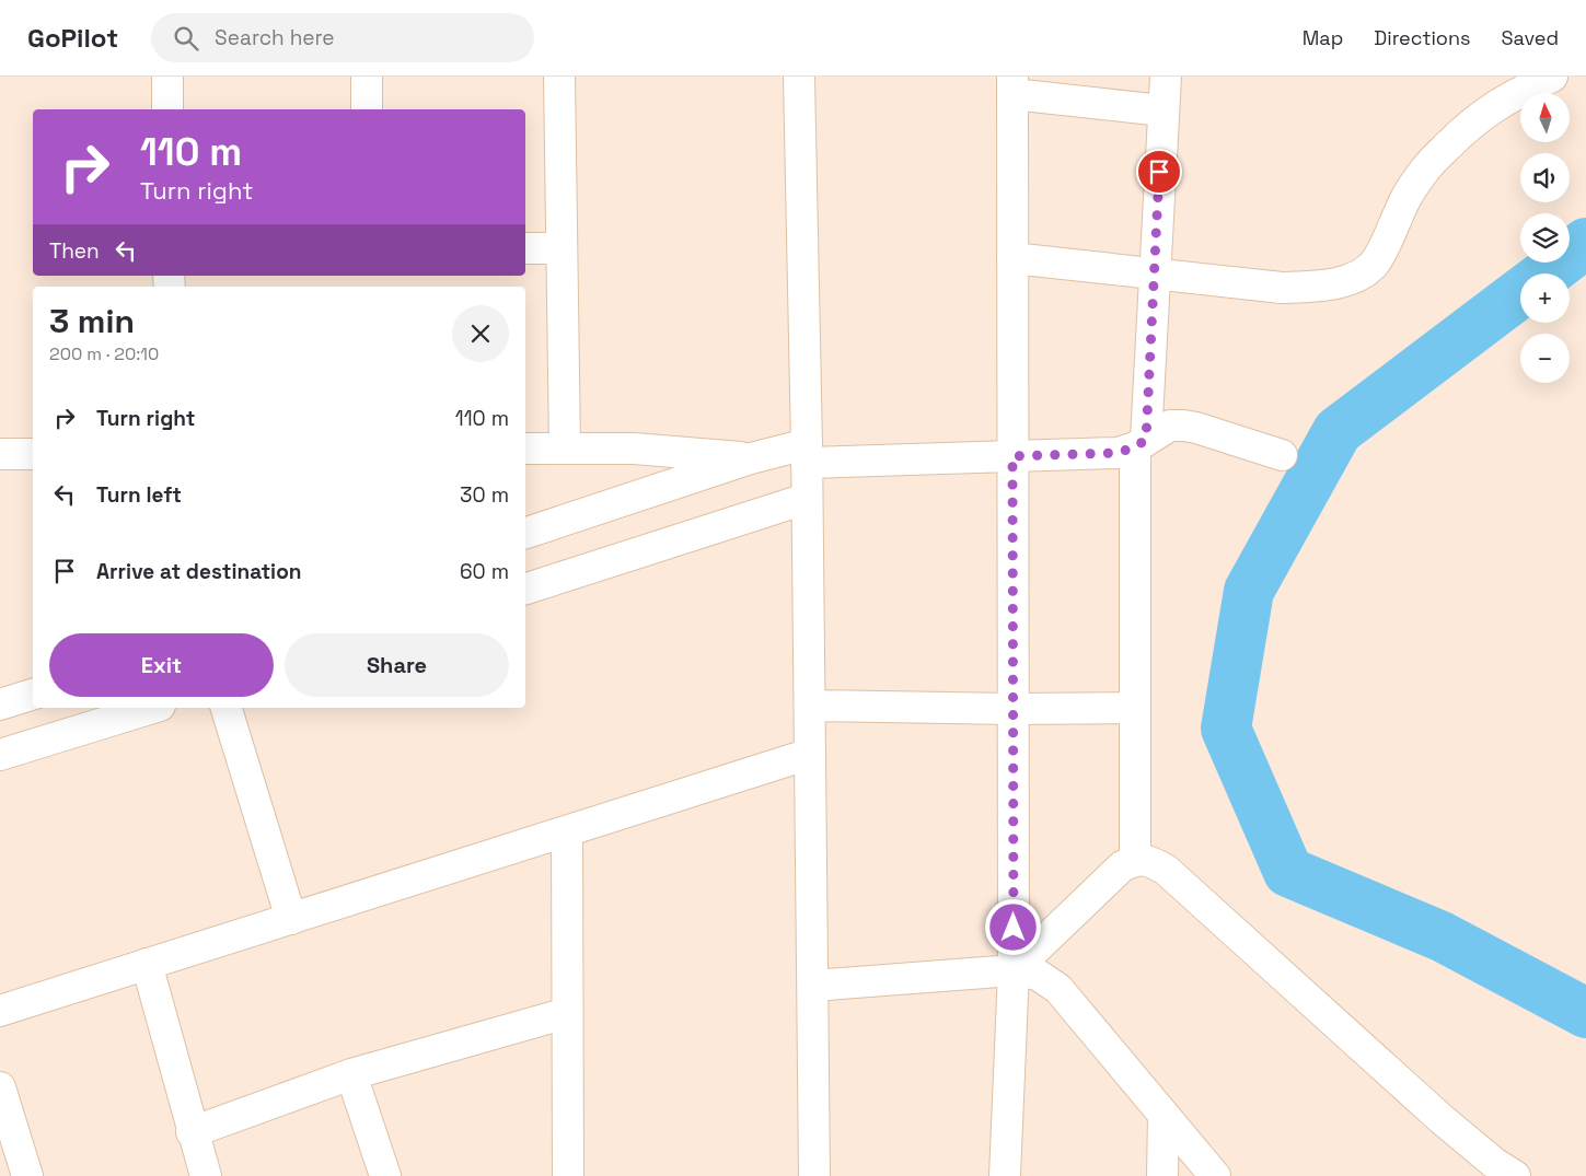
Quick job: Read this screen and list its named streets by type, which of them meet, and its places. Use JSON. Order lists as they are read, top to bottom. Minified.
{"north":"top","page":{"header":"GoPilot","search":"Search here","nav":["Map","Directions","Saved"],"map_buttons":["+","−"],"turn":["110 m","Turn right"],"then":"Then","heading":["3 min","200 m · 20:10"],"list":[{"name":"Turn right","value":"110 m"},{"name":"Turn left","value":"30 m"},{"name":"Arrive at destination","value":"60 m"}],"buttons":["Exit","Share"]}}
